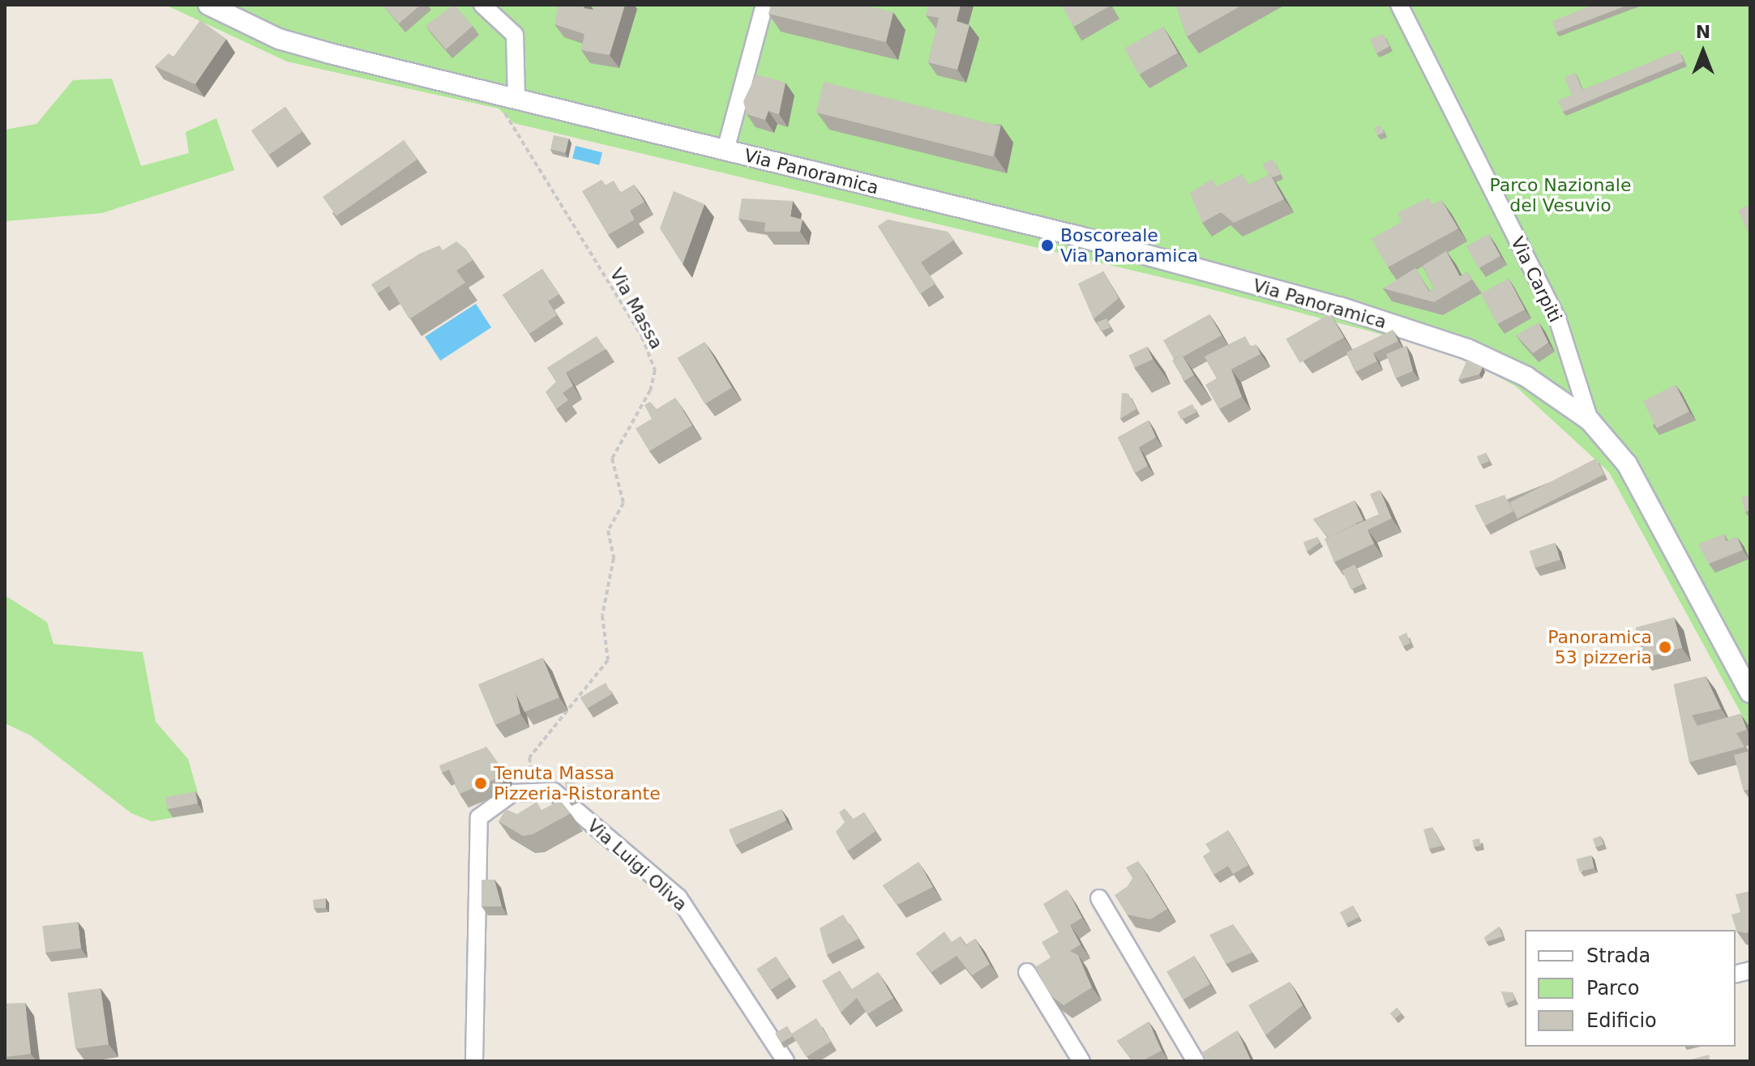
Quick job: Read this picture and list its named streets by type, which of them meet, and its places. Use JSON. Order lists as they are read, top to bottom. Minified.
{"streets":{"street":["Via Panoramica","Via Carpiti","Via Luigi Oliva"],"path":["Via Massa"]},"crossings":[["Via Panoramica","Via Carpiti"],["Via Panoramica","Via Massa"],["Via Massa","Via Luigi Oliva"]],"parks":["Parco Nazionale del Vesuvio"],"places":["Boscoreale Via Panoramica","Panoramica 53 pizzeria","Tenuta Massa Pizzeria-Ristorante"],"legend":["Strada","Parco","Edificio"],"north":"top"}
